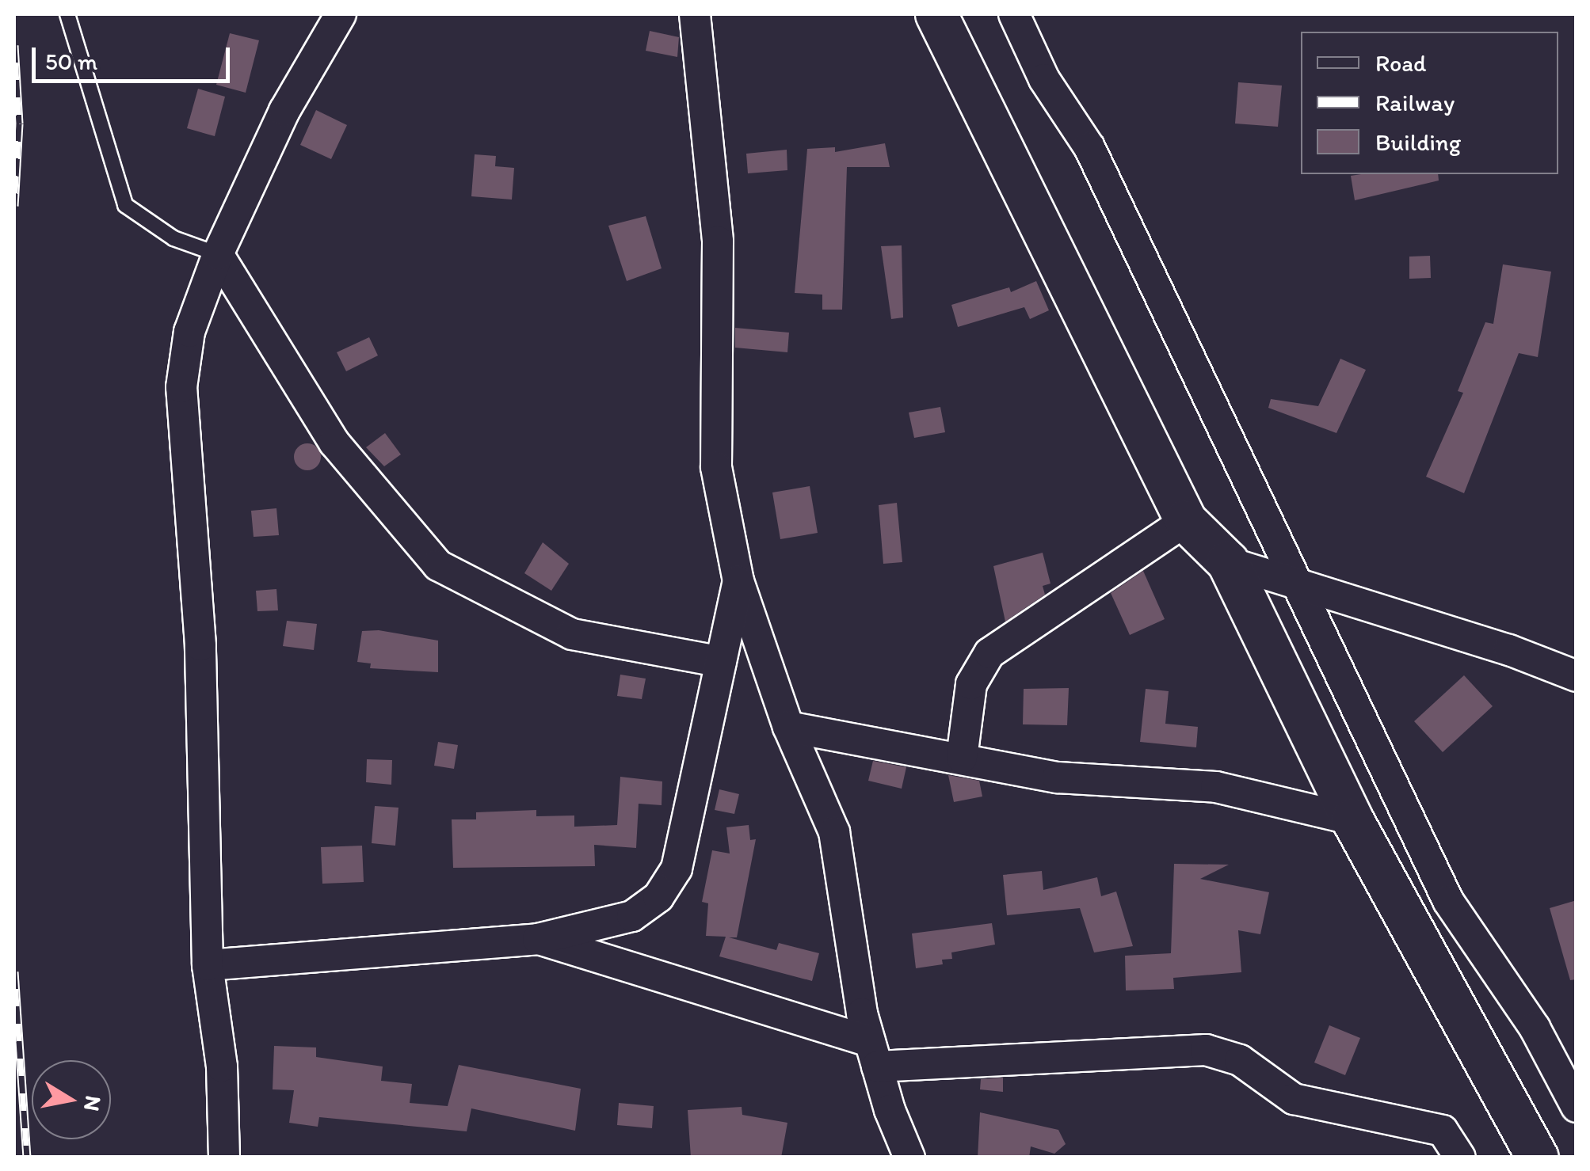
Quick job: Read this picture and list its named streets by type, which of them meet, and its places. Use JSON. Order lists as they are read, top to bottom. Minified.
{"legend":["Road","Railway","Building"],"scale_bar":"50 m","north":"right"}
